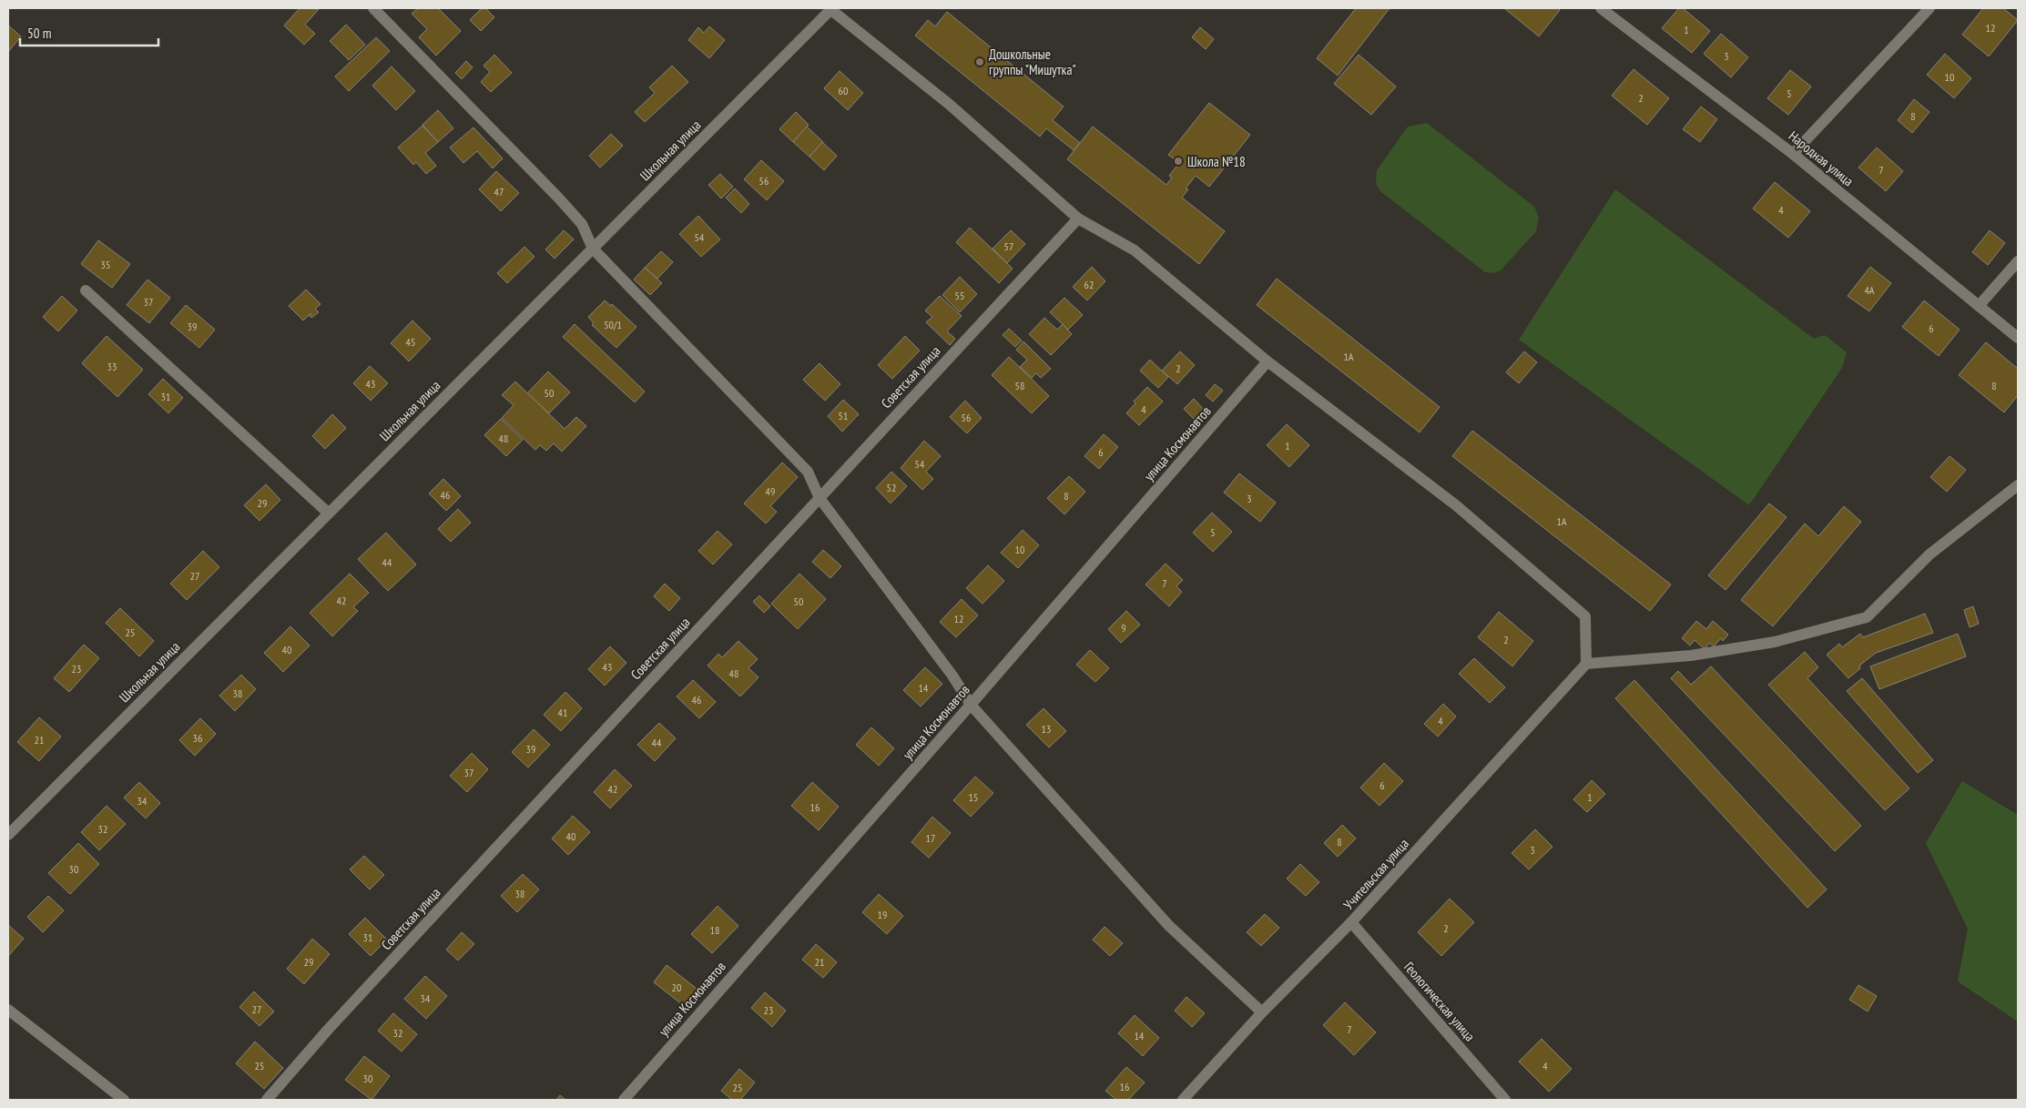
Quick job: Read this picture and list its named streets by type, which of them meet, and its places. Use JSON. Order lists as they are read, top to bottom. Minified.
{"streets":{"street":["Школьная улица","Народная улица","Советская улица","улица Космонавтов","Учительская улица","Геологическая улица"]},"crossings":[["Учительская улица","Геологическая улица"]],"places":["Дошкольные группы \"Мишутка\"","Школа №18"],"house_numbers":["12","1","3","10","60","5","2","8","7","56","47","4","54","57","35","62","4А","55","37","50/1","39","6","45","1А","33","2","43","58","8","50","31","4","51","56","48","1","6","54","52","49","46","8","3","29","1А","5","10","44","27","7","42","50","12","9","25","2","40","43","23","48","14","38","46","41","4","13","36","21","44","39","37","6","42","15","1","34","16","32","40","17","8","3","30","38","19","2","18","31","29","21","20","34","27","23","7","32","14","25","4","30","16","25"],"scale_bar":"50 m"}
